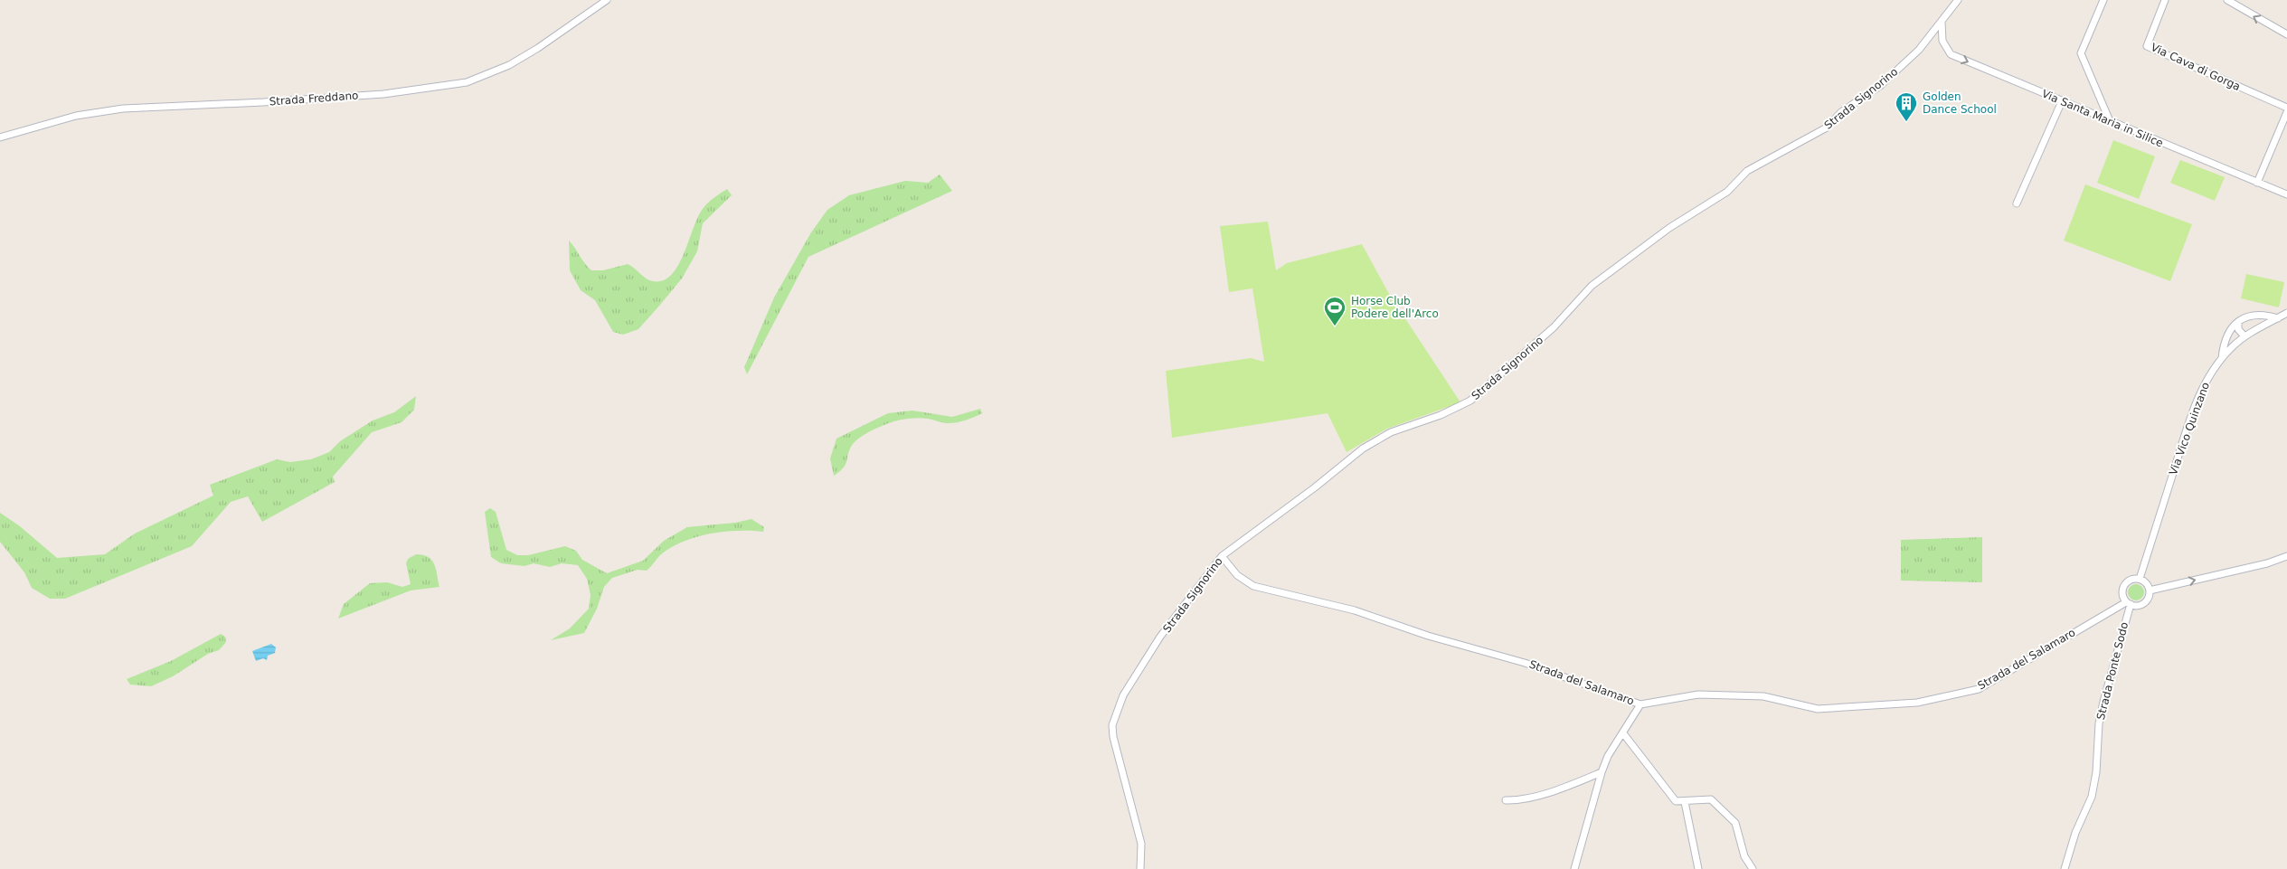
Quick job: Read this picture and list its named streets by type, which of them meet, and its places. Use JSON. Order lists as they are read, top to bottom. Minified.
{"streets":{"street":["Via Cava di Gorga","Strada Freddano","Strada Signorino","Via Santa Maria in Silice","Via Vico Quinzano","Strada del Salamaro","Strada Ponte Sodo"]},"crossings":[["Strada Signorino","Via Santa Maria in Silice"],["Strada Signorino","Strada del Salamaro"],["Via Vico Quinzano","Strada del Salamaro"],["Via Vico Quinzano","Strada Ponte Sodo"],["Strada del Salamaro","Strada Ponte Sodo"]],"one_way":["Via Santa Maria in Silice"],"places":{"building":["Golden Dance School"],"sports":["Horse Club Podere dell'Arco"]}}
